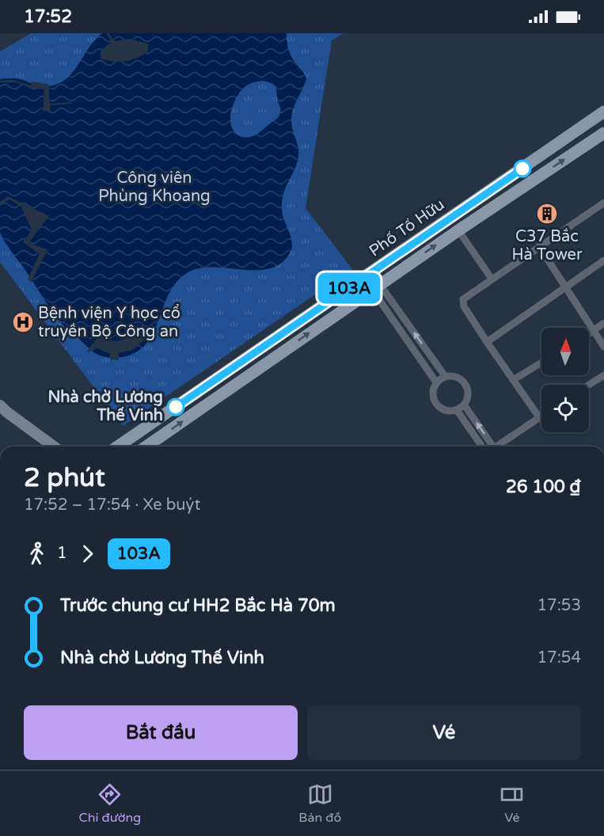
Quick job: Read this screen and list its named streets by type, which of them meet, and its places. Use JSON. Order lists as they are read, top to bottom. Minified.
{"streets":{"main road":["Phố Tố Hữu"]},"parks":["Công viên Phùng Khoang"],"places":{"building":["C37 Bắc Hà Tower"],"hospital":["Bệnh viện Y học cổ truyền Bộ Công an"],"other":["Nhà chờ Lương Thế Vinh"]},"lines":["bus line 103A"],"north":"top","page":{"status":"17:52","on_map":"103A","heading":["2 phút","17:52 – 17:54 · Xe buýt","26 100 ₫"],"legs":["1","103A"],"list":[{"name":"Trước chung cư HH2 Bắc Hà 70m","value":"17:53"},{"name":"Nhà chờ Lương Thế Vinh","value":"17:54"}],"buttons":["Bắt đầu","Vé"],"tabs":["Chỉ đường","Bản đồ","Vé"]}}
